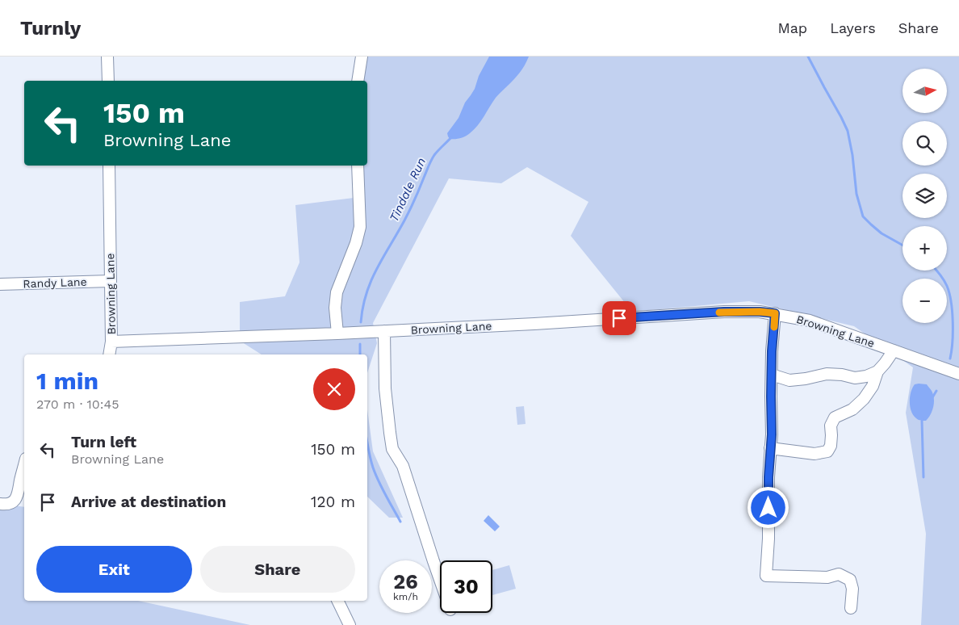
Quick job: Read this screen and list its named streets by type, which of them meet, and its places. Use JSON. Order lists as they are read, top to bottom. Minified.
{"streets":{"street":["Randy Lane","Browning Lane"]},"crossings":[["Randy Lane","Browning Lane"]],"water":["Tindale Run"],"north":"right","page":{"header":"Turnly","nav":["Map","Layers","Share"],"map_buttons":["+","−"],"turn":["150 m","Browning Lane"],"heading":["1 min","270 m · 10:45"],"list":[{"name":"Turn left","note":"Browning Lane","value":"150 m"},{"name":"Arrive at destination","value":"120 m"}],"buttons":["Exit","Share"],"speed":"26 km/h","limit":"30"}}
